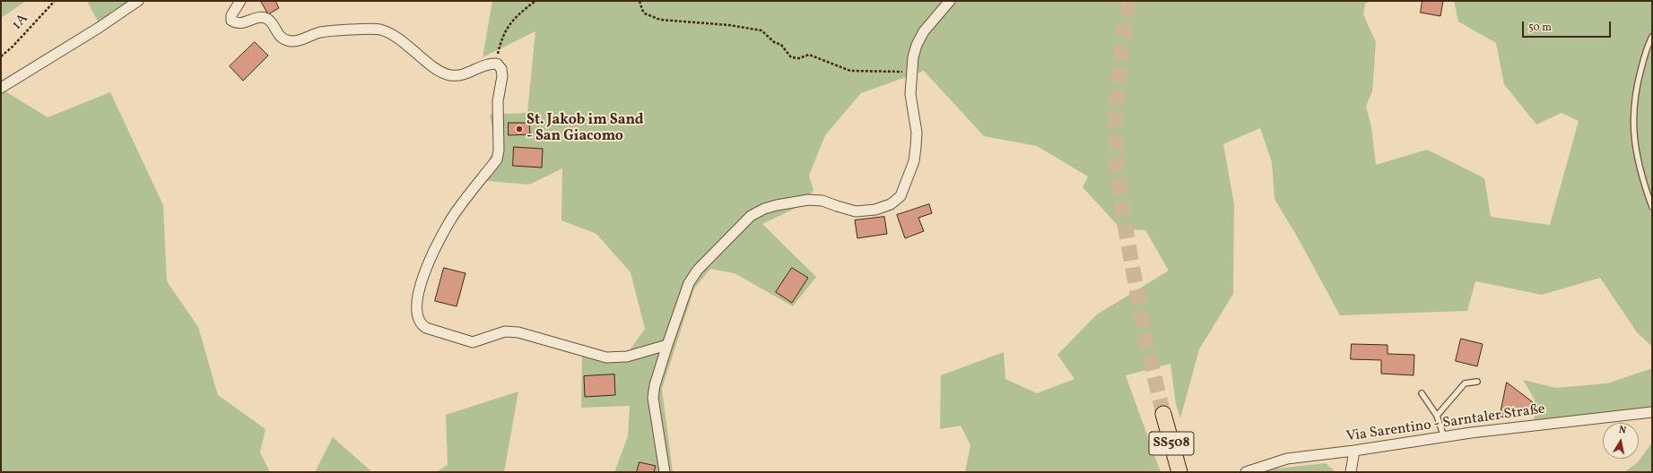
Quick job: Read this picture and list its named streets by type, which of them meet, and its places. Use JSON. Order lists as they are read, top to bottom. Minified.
{"streets":{"main road":["SS508"],"street":["Via Sarentino - Sarntaler Straße"],"path":["1A"]},"places":["St. Jakob im Sand - San Giacomo"],"scale_bar":"50 m","north":"top"}
